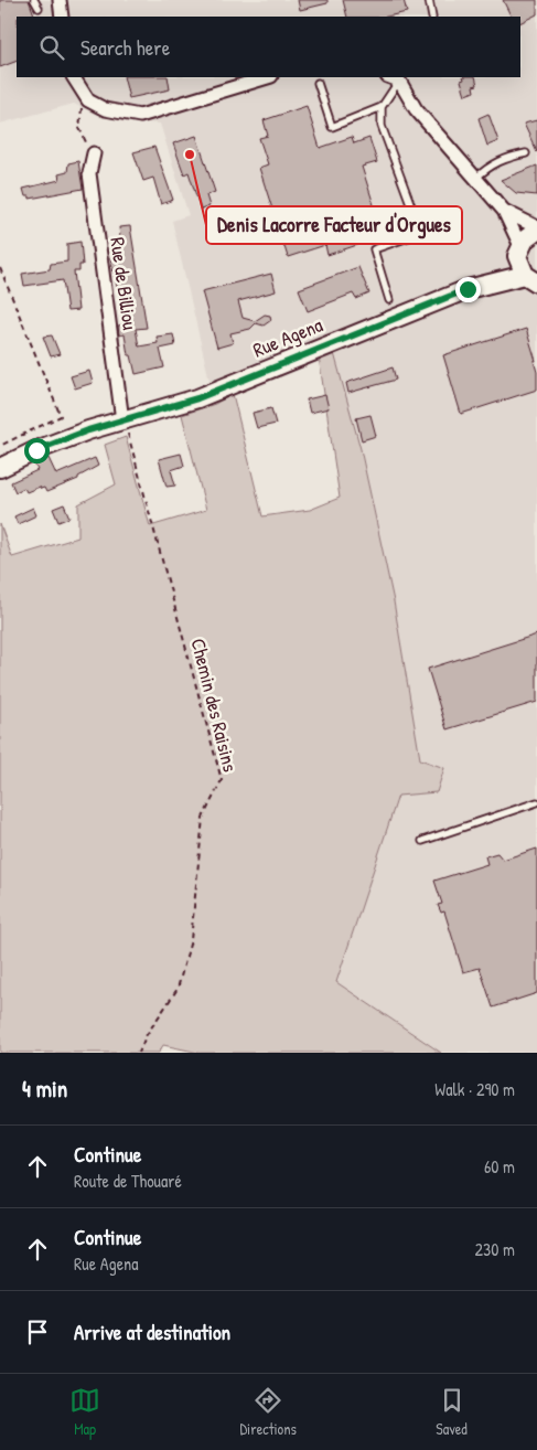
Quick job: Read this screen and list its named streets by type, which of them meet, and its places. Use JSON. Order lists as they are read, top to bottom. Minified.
{"streets":{"main road":["Rue Agena"],"street":["Rue de Billiou"],"path":["Chemin des Raisins"]},"crossings":[["Rue de Billiou","Rue Agena"],["Rue de Billiou","Chemin des Raisins"],["Rue Agena","Chemin des Raisins"]],"places":["Denis Lacorre Facteur d'Orgues"],"page":{"search":"Search here","heading":["4 min","Walk · 290 m"],"list":[["Continue","Route de Thouaré","60 m"],["Continue","Rue Agena","230 m"],"Arrive at destination"],"nav":["Map","Directions","Saved"]}}
